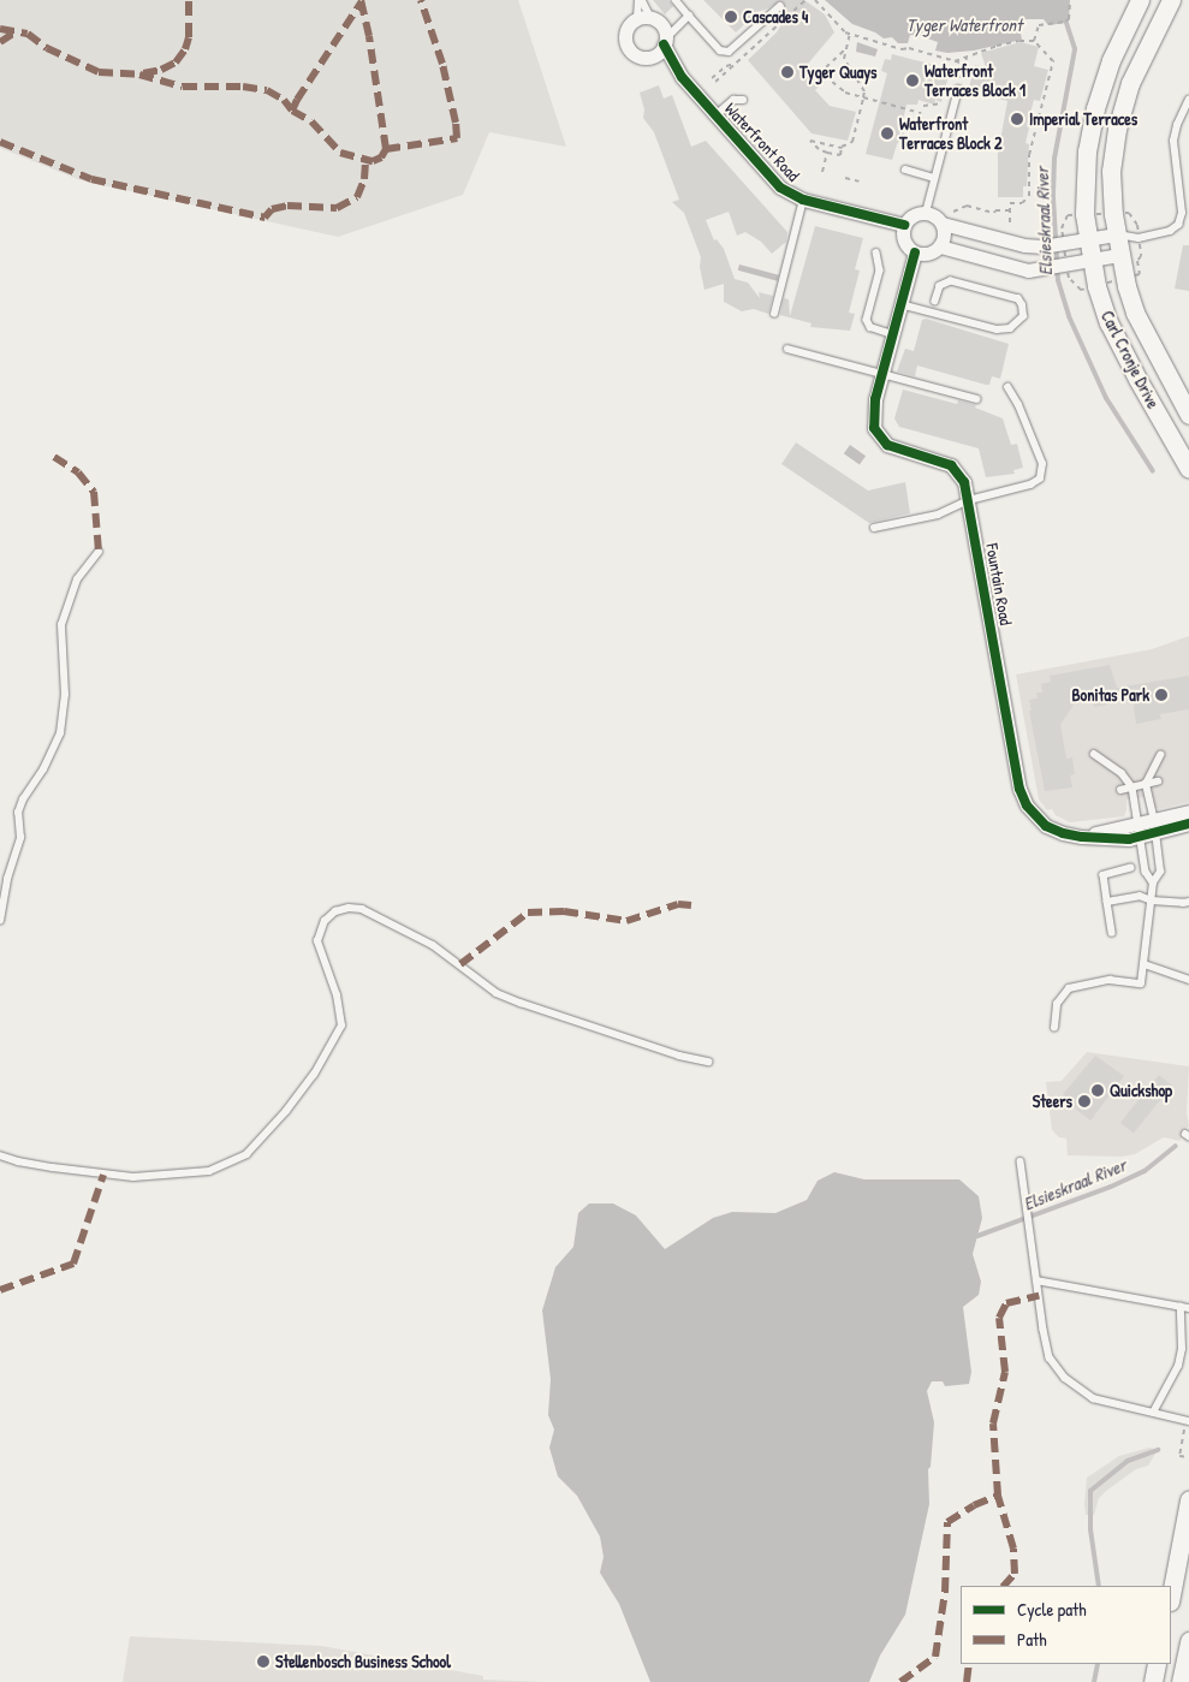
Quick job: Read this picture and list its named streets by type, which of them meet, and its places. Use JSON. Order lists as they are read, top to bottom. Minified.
{"streets":{"main road":["Carl Cronje Drive"],"street":["Waterfront Road","Fountain Road"]},"crossings":[["Waterfront Road","Fountain Road"]],"water":["Tyger Waterfront","Elsieskraal River"],"places":["Cascades 4","Tyger Quays","Waterfront Terraces Block 1","Imperial Terraces","Waterfront Terraces Block 2","Bonitas Park","Quickshop","Steers","Stellenbosch Business School"],"legend":["Cycle path","Path"]}
